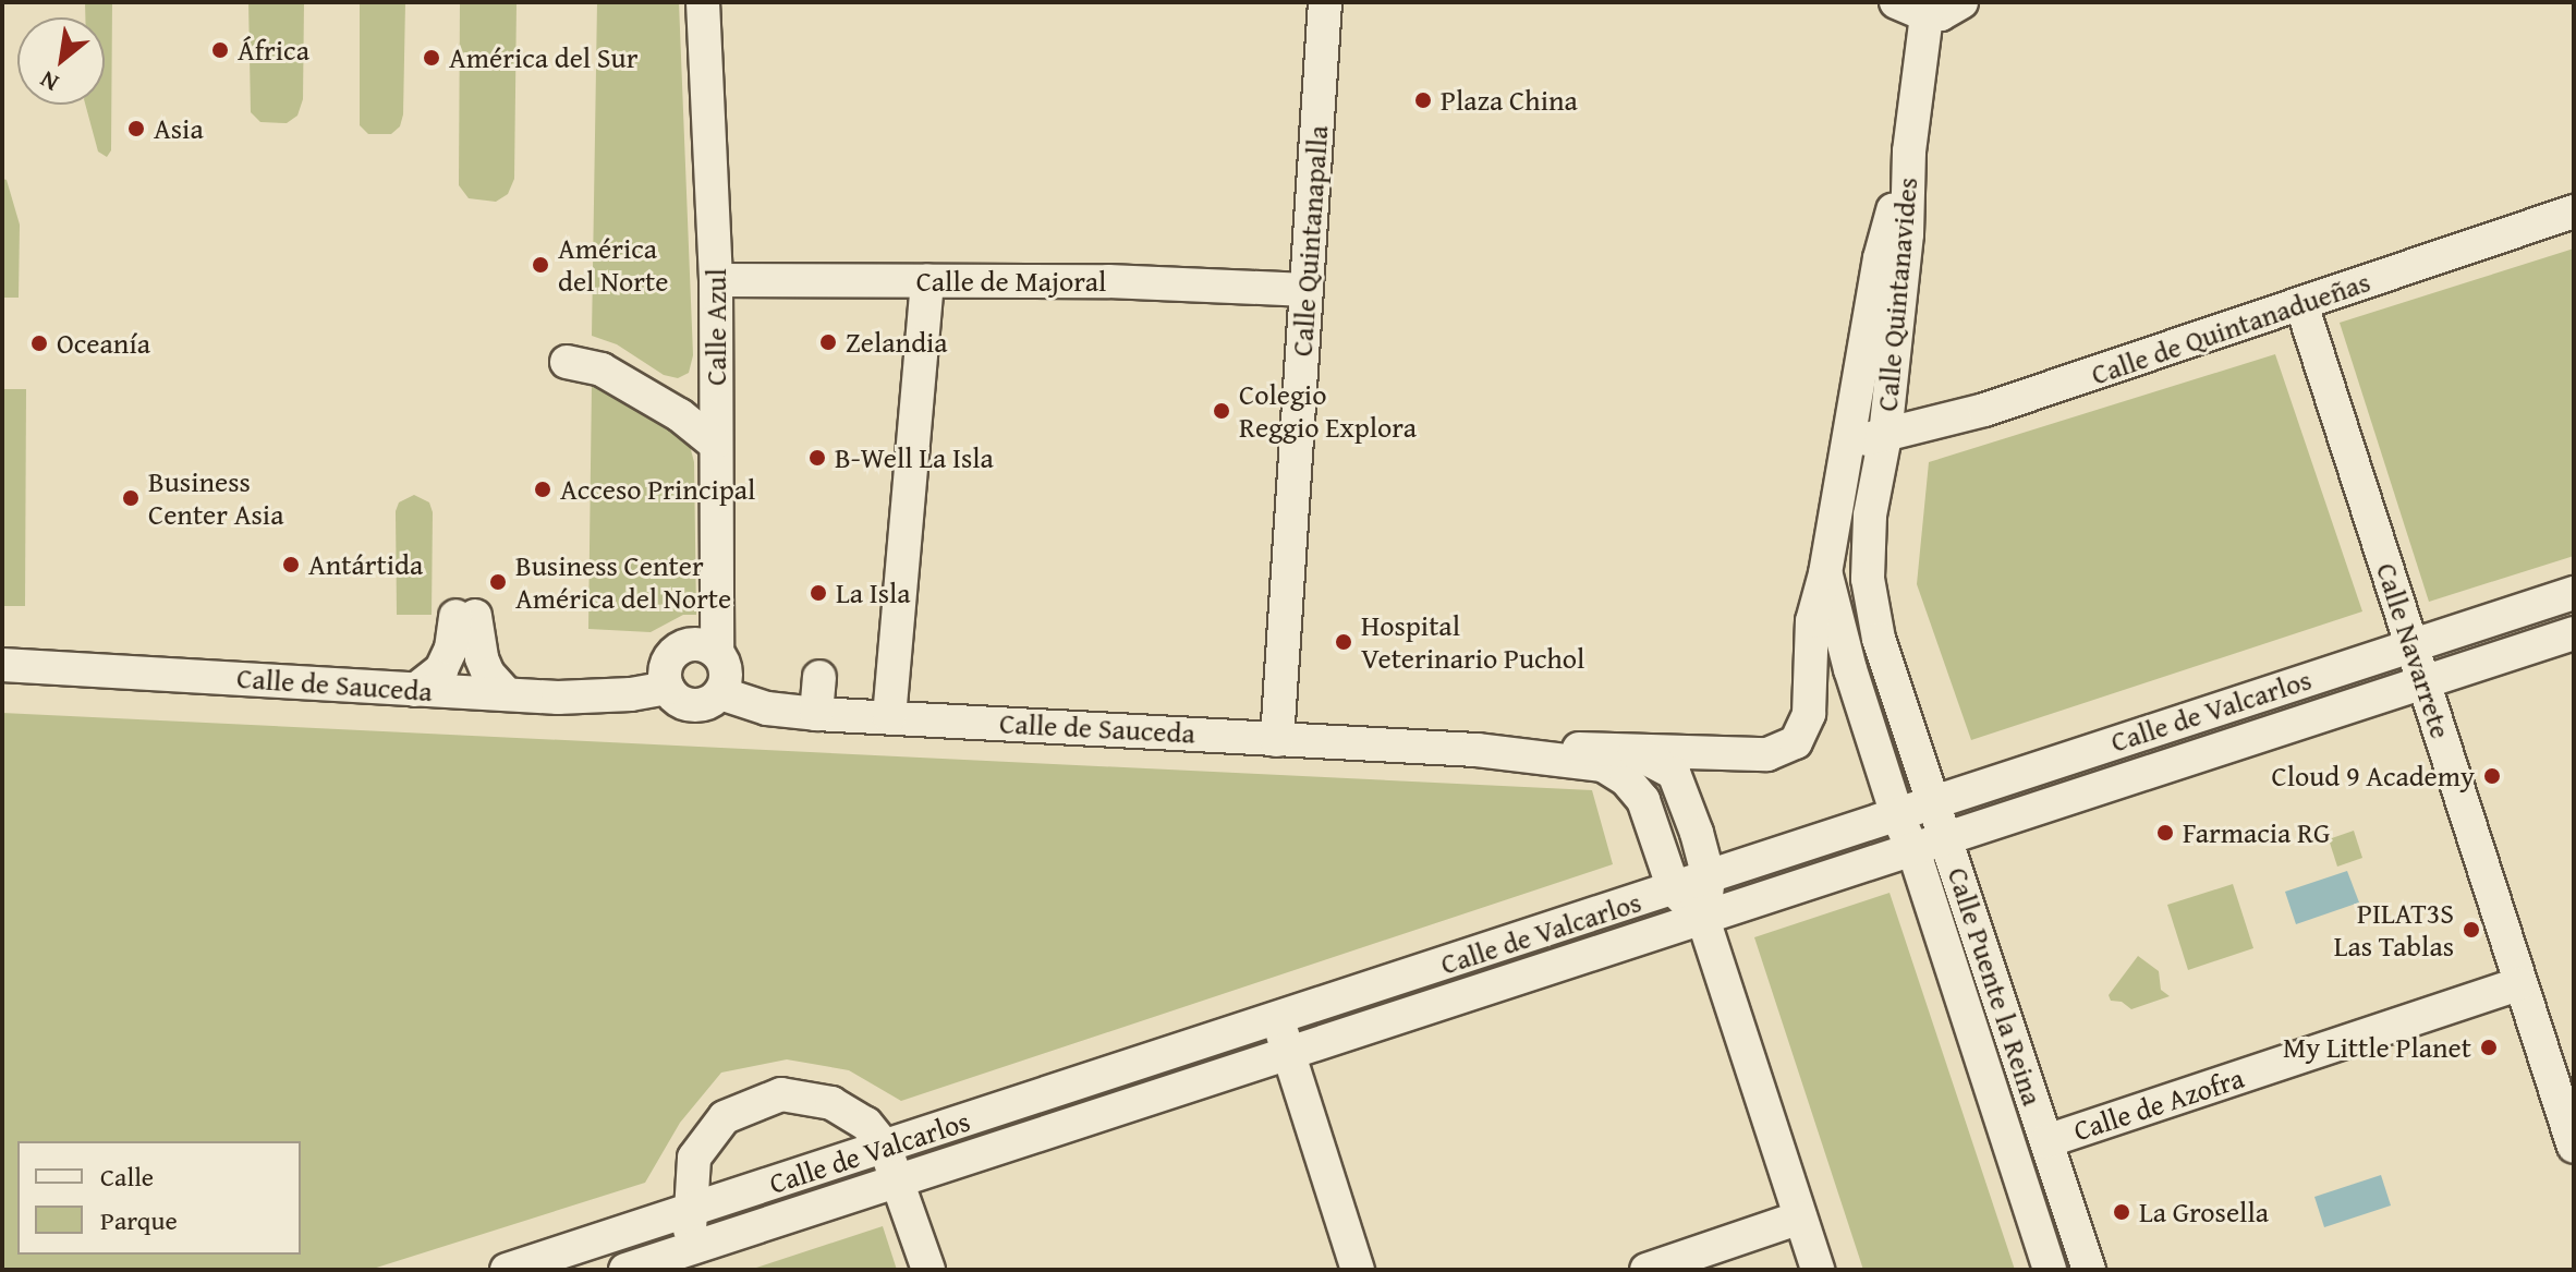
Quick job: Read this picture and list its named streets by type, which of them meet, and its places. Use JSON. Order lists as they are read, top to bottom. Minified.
{"streets":{"street":["Calle Quintanapalla","Calle de Majoral","Calle Quintanavides","Calle Azul","Calle de Quintanadueñas","Calle Navarrete","Calle de Sauceda","Calle de Valcarlos","Calle Puente la Reina","Calle de Azofra"]},"crossings":[["Calle Quintanapalla","Calle de Majoral"],["Calle Quintanapalla","Calle de Sauceda"],["Calle de Majoral","Calle Azul"],["Calle Quintanavides","Calle de Quintanadueñas"],["Calle Quintanavides","Calle de Sauceda"],["Calle Quintanavides","Calle de Valcarlos"],["Calle Quintanavides","Calle Puente la Reina"],["Calle Azul","Calle de Sauceda"],["Calle de Quintanadueñas","Calle Navarrete"],["Calle Navarrete","Calle de Valcarlos"],["Calle Navarrete","Calle de Azofra"],["Calle de Sauceda","Calle de Valcarlos"],["Calle de Valcarlos","Calle Puente la Reina"],["Calle Puente la Reina","Calle de Azofra"]],"places":["África","América del Sur","Plaza China","Asia","América del Norte","Zelandia","Oceanía","Colegio Reggio Explora","B-Well La Isla","Acceso Principal","Business Center Asia","Antártida","Business Center América del Norte","La Isla","Hospital Veterinario Puchol","Cloud 9 Academy","Farmacia RG","PILAT3S Las Tablas","My Little Planet","La Grosella"],"legend":["Calle","Parque"],"north":"bottom left"}
